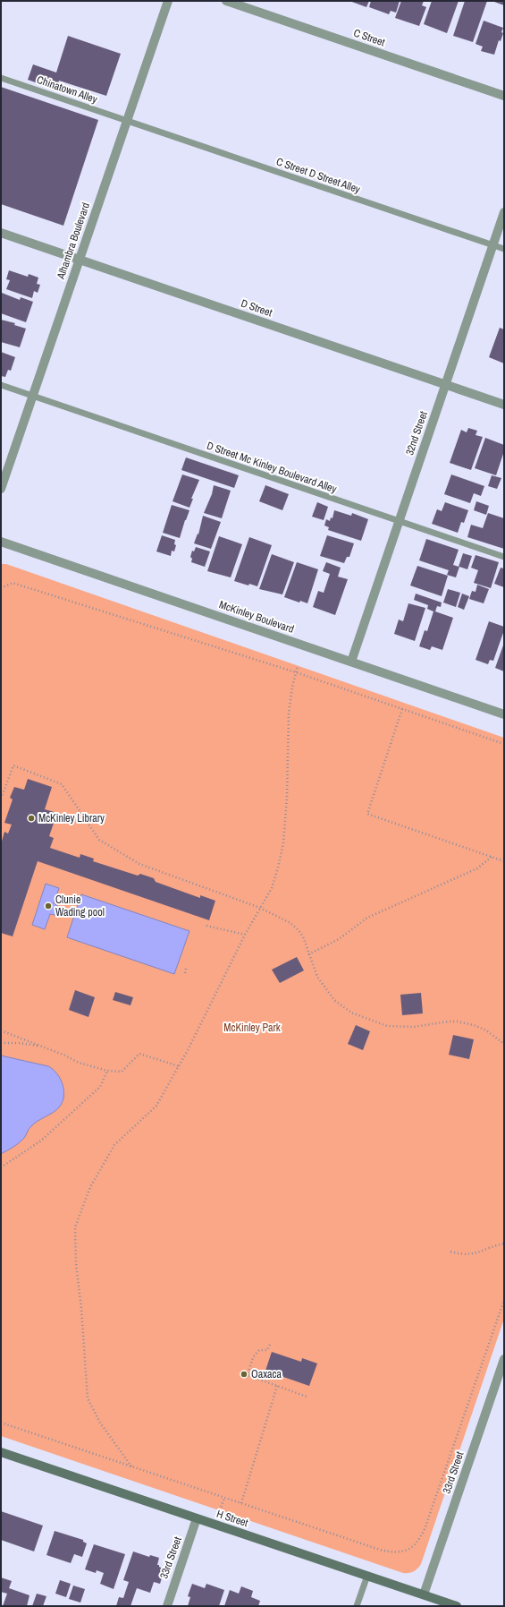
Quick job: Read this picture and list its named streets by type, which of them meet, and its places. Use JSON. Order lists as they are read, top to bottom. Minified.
{"streets":{"main road":["H Street"],"street":["C Street","Alhambra Boulevard","D Street","32nd Street","McKinley Boulevard","33rd Street"],"lane":["Chinatown Alley","C Street D Street Alley","D Street Mc Kinley Boulevard Alley"]},"crossings":[["Chinatown Alley","C Street D Street Alley"],["Chinatown Alley","Alhambra Boulevard"],["C Street D Street Alley","Alhambra Boulevard"],["C Street D Street Alley","32nd Street"],["Alhambra Boulevard","D Street"],["Alhambra Boulevard","D Street Mc Kinley Boulevard Alley"],["D Street","32nd Street"],["32nd Street","D Street Mc Kinley Boulevard Alley"],["32nd Street","McKinley Boulevard"],["33rd Street","H Street"]],"parks":["McKinley Park"],"places":["McKinley Library","Clunie Wading pool","Oaxaca"]}
